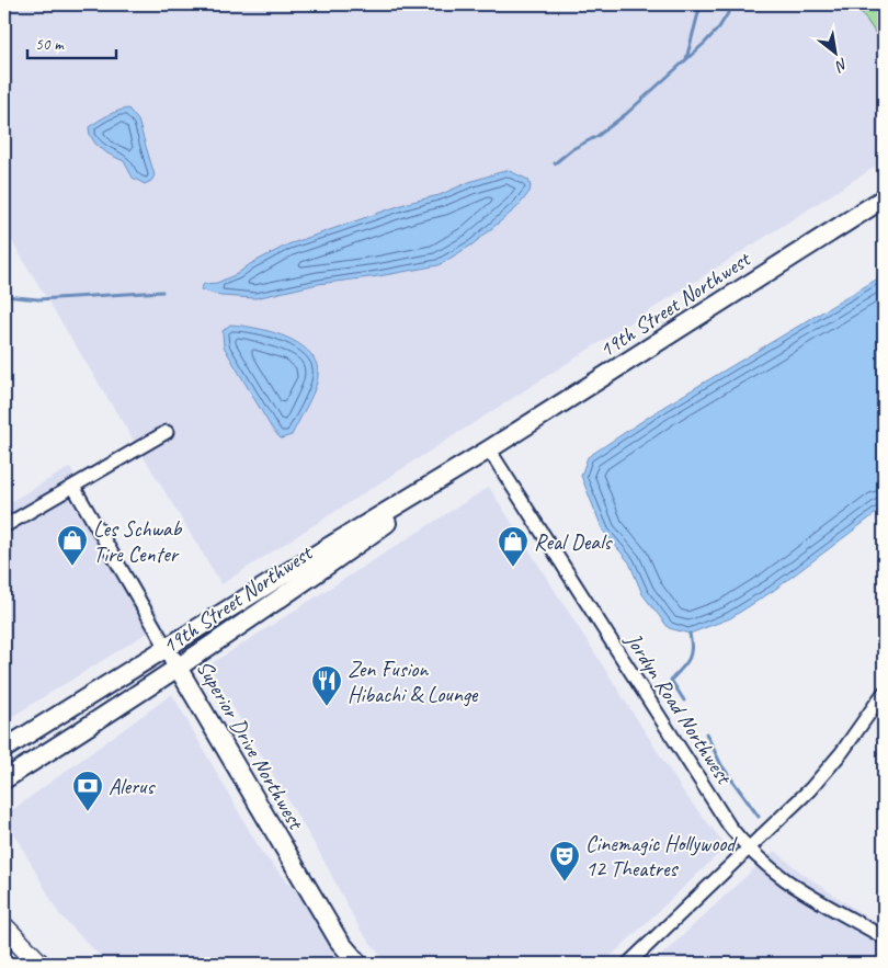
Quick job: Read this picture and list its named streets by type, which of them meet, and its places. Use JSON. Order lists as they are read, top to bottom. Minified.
{"streets":{"street":["19th Street Northwest","Jordyn Road Northwest","Superior Drive Northwest"]},"crossings":[["19th Street Northwest","Jordyn Road Northwest"],["19th Street Northwest","Superior Drive Northwest"]],"places":{"shop":["Les Schwab Tire Center","Real Deals"],"restaurant":["Zen Fusion Hibachi & Lounge"],"bank":["Alerus"],"theatre":["Cinemagic Hollywood 12 Theatres"]},"scale_bar":"50 m","north":"bottom right"}
